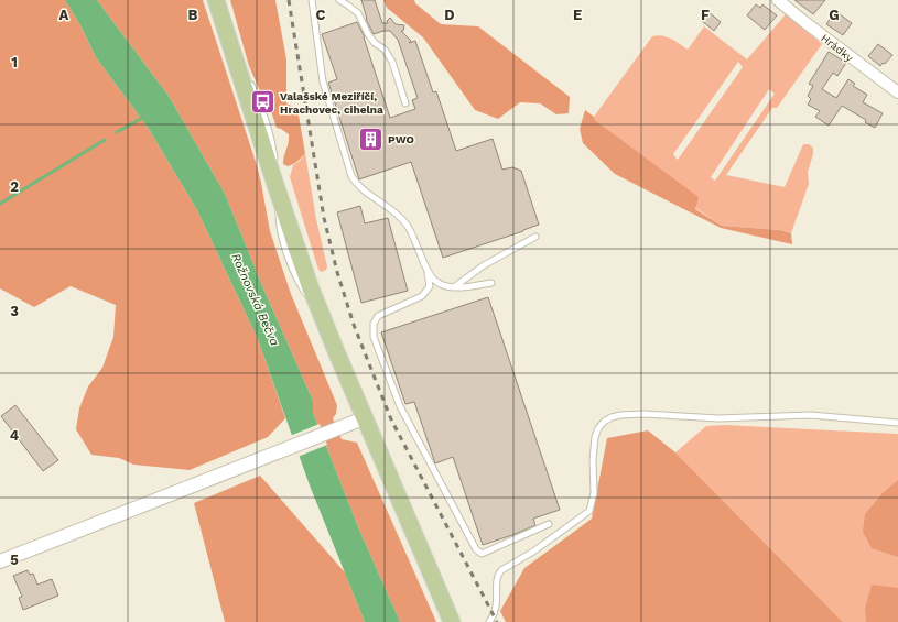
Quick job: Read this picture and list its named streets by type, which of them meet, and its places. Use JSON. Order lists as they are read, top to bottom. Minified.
{"streets":{"street":["Hrádky"]},"water":["Rožnovská Bečva"],"places":{"bus stop":["Valašské Meziříčí, Hrachovec, cihelna"],"building":["PWO"]},"grid":{"columns":["A","B","C","D","E","F","G"],"rows":["1","2","3","4","5"]}}
